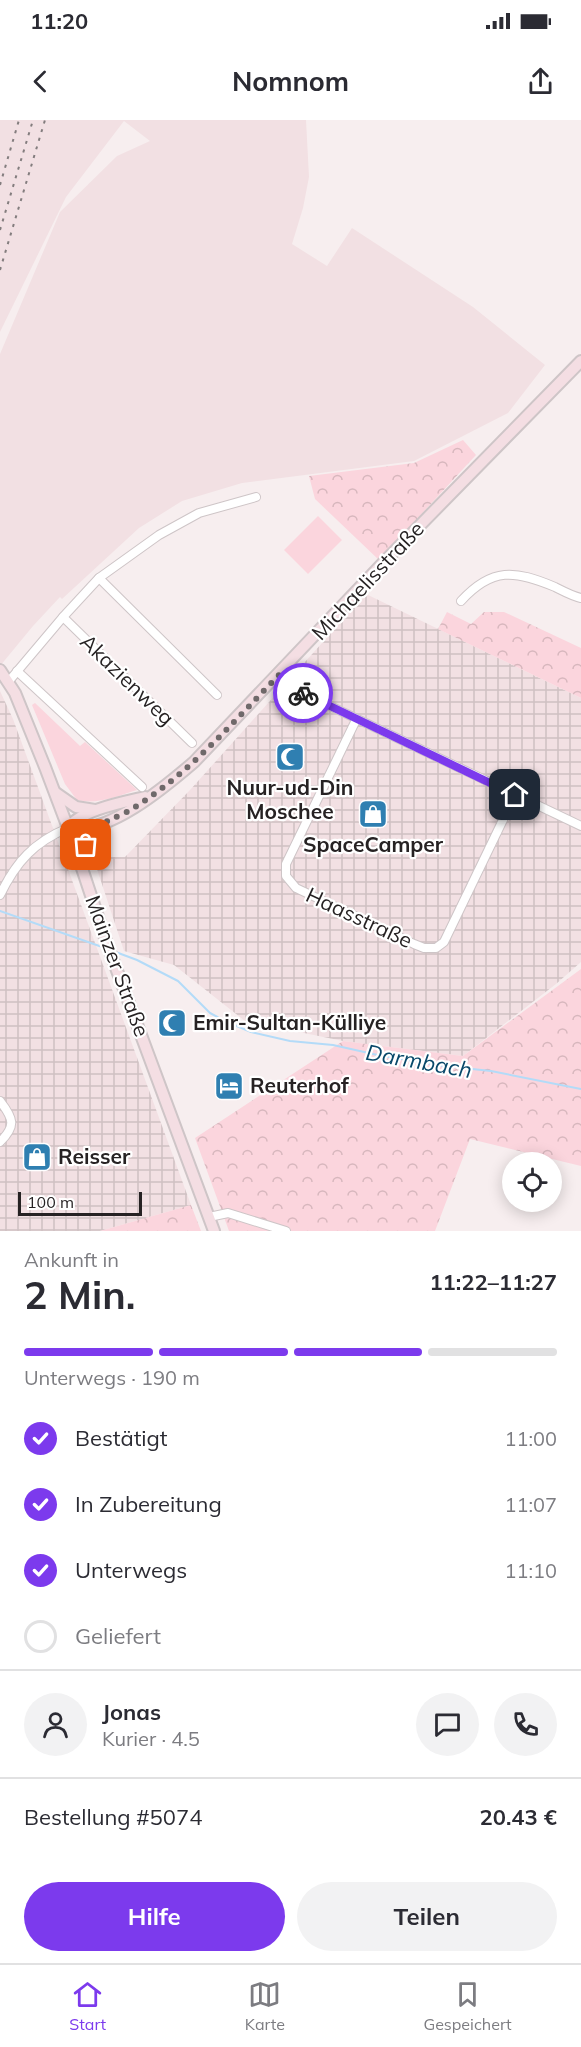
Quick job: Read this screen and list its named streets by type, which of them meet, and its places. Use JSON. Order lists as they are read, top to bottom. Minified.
{"streets":{"street":["Michaelisstraße","Akazienweg","Haasstraße","Mainzer Straße"]},"crossings":[["Michaelisstraße","Mainzer Straße"],["Akazienweg","Mainzer Straße"]],"water":["Darmbach"],"places":{"mosque":["Nuur-ud-Din Moschee","Emir-Sultan-Külliye"],"shop":["SpaceCamper","Reisser"],"hotel":["Reuterhof"]},"scale_bar":"100 m","page":{"status":"11:20","header":"Nomnom","scale":"100 m","heading":["2 Min.","Ankunft in","11:22–11:27"],"panel":["Jonas","Kurier · 4.5","Bestellung #5074","20.43 €"],"bar":"Unterwegs · 190 m","list":[["Bestätigt","11:00"],["In Zubereitung","11:07"],["Unterwegs","11:10"],"Geliefert"],"buttons":["Hilfe","Teilen"],"tabs":["Start","Karte","Gespeichert"]}}
